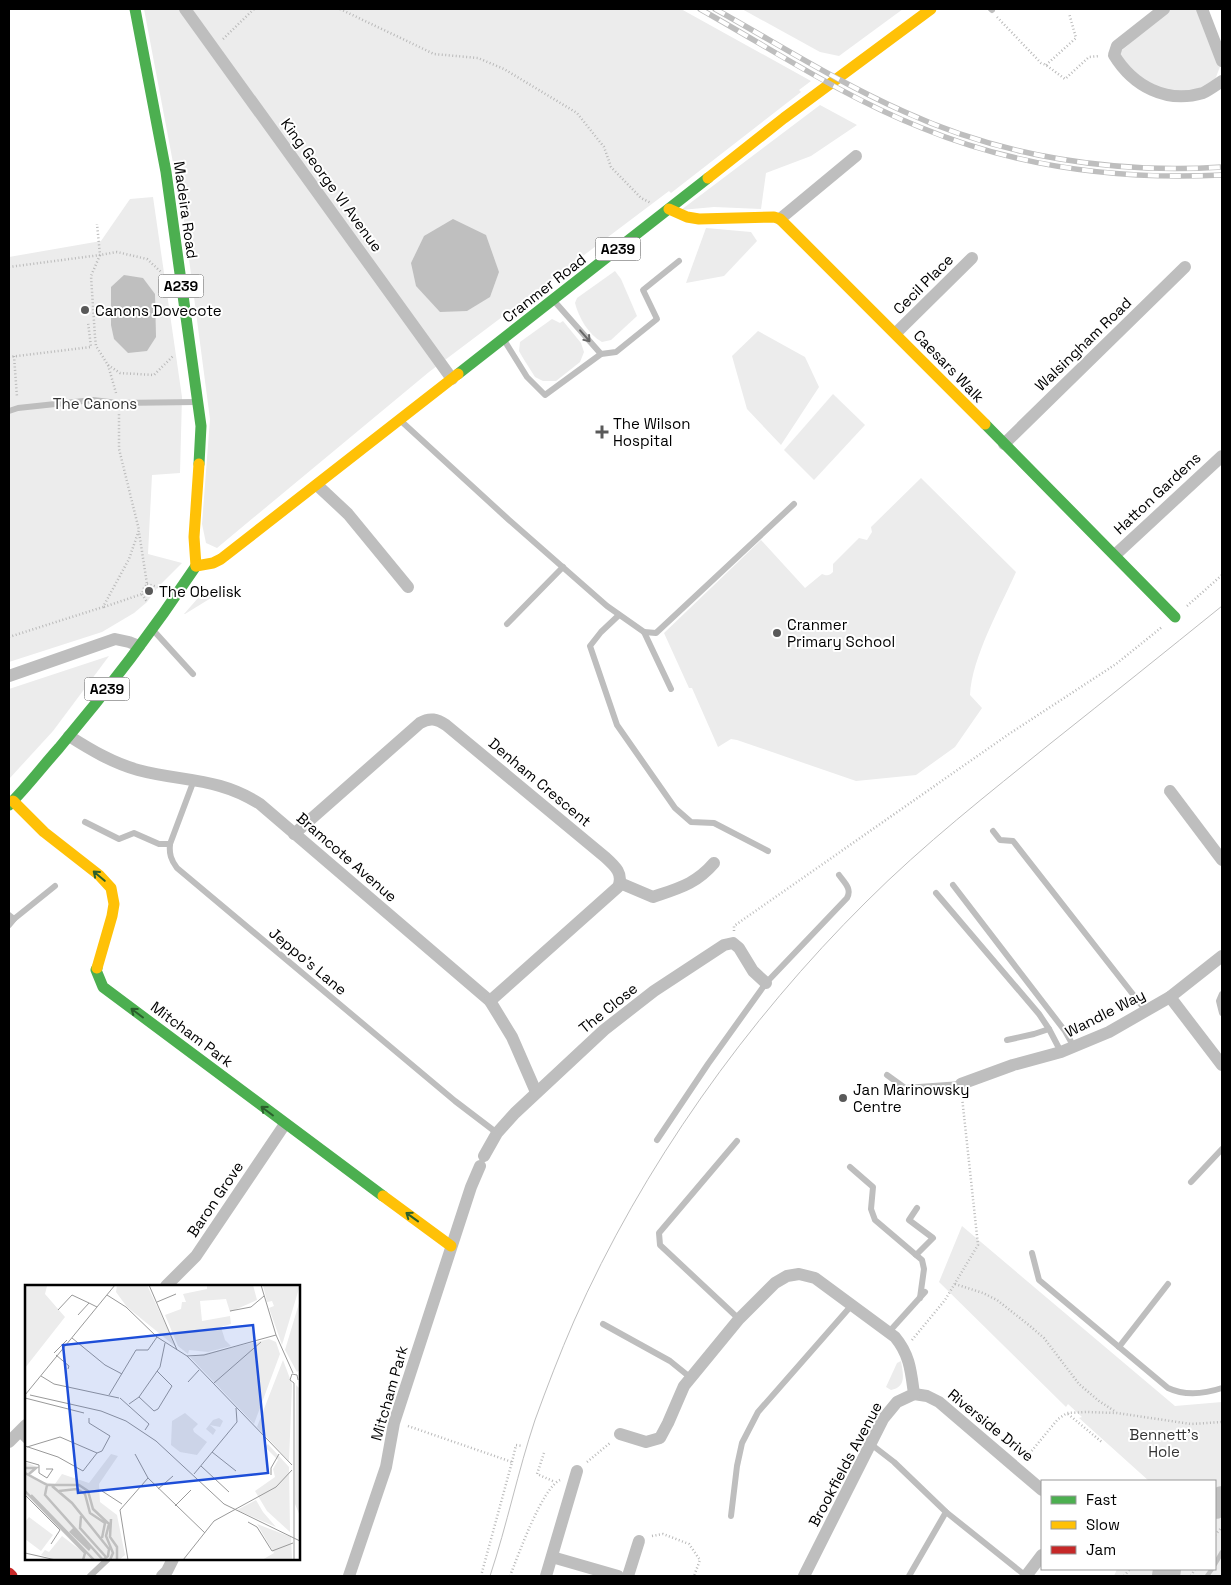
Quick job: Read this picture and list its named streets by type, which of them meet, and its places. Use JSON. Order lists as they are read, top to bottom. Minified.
{"streets":{"main road":["Madeira Road","A239","Cranmer Road","Caesars Walk","Mitcham Park"],"street":["King George VI Avenue","Cecil Place","Walsingham Road","Hatton Gardens","Denham Crescent","Bramcote Avenue","The Close","Wandle Way","Baron Grove","Riverside Drive","Brookfields Avenue"],"lane":["Jeppo's Lane"]},"crossings":[["King George VI Avenue","Cranmer Road"],["Madeira Road","A239"],["Madeira Road","Cranmer Road"],["A239","Cranmer Road"],["A239","Bramcote Avenue"],["A239","Mitcham Park"],["Cecil Place","Caesars Walk"],["Walsingham Road","Caesars Walk"],["Caesars Walk","Hatton Gardens"],["Denham Crescent","Bramcote Avenue"],["Bramcote Avenue","The Close"],["Jeppo's Lane","The Close"],["The Close","Mitcham Park"],["Mitcham Park","Baron Grove"],["Riverside Drive","Brookfields Avenue"]],"one_way":["Mitcham Park"],"parks":["The Canons","Bennett's Hole"],"places":{"other":["Canons Dovecote","The Obelisk","Cranmer Primary School","Jan Marinowsky Centre"],"health":["The Wilson Hospital"]},"legend":["Fast","Slow","Jam"]}
